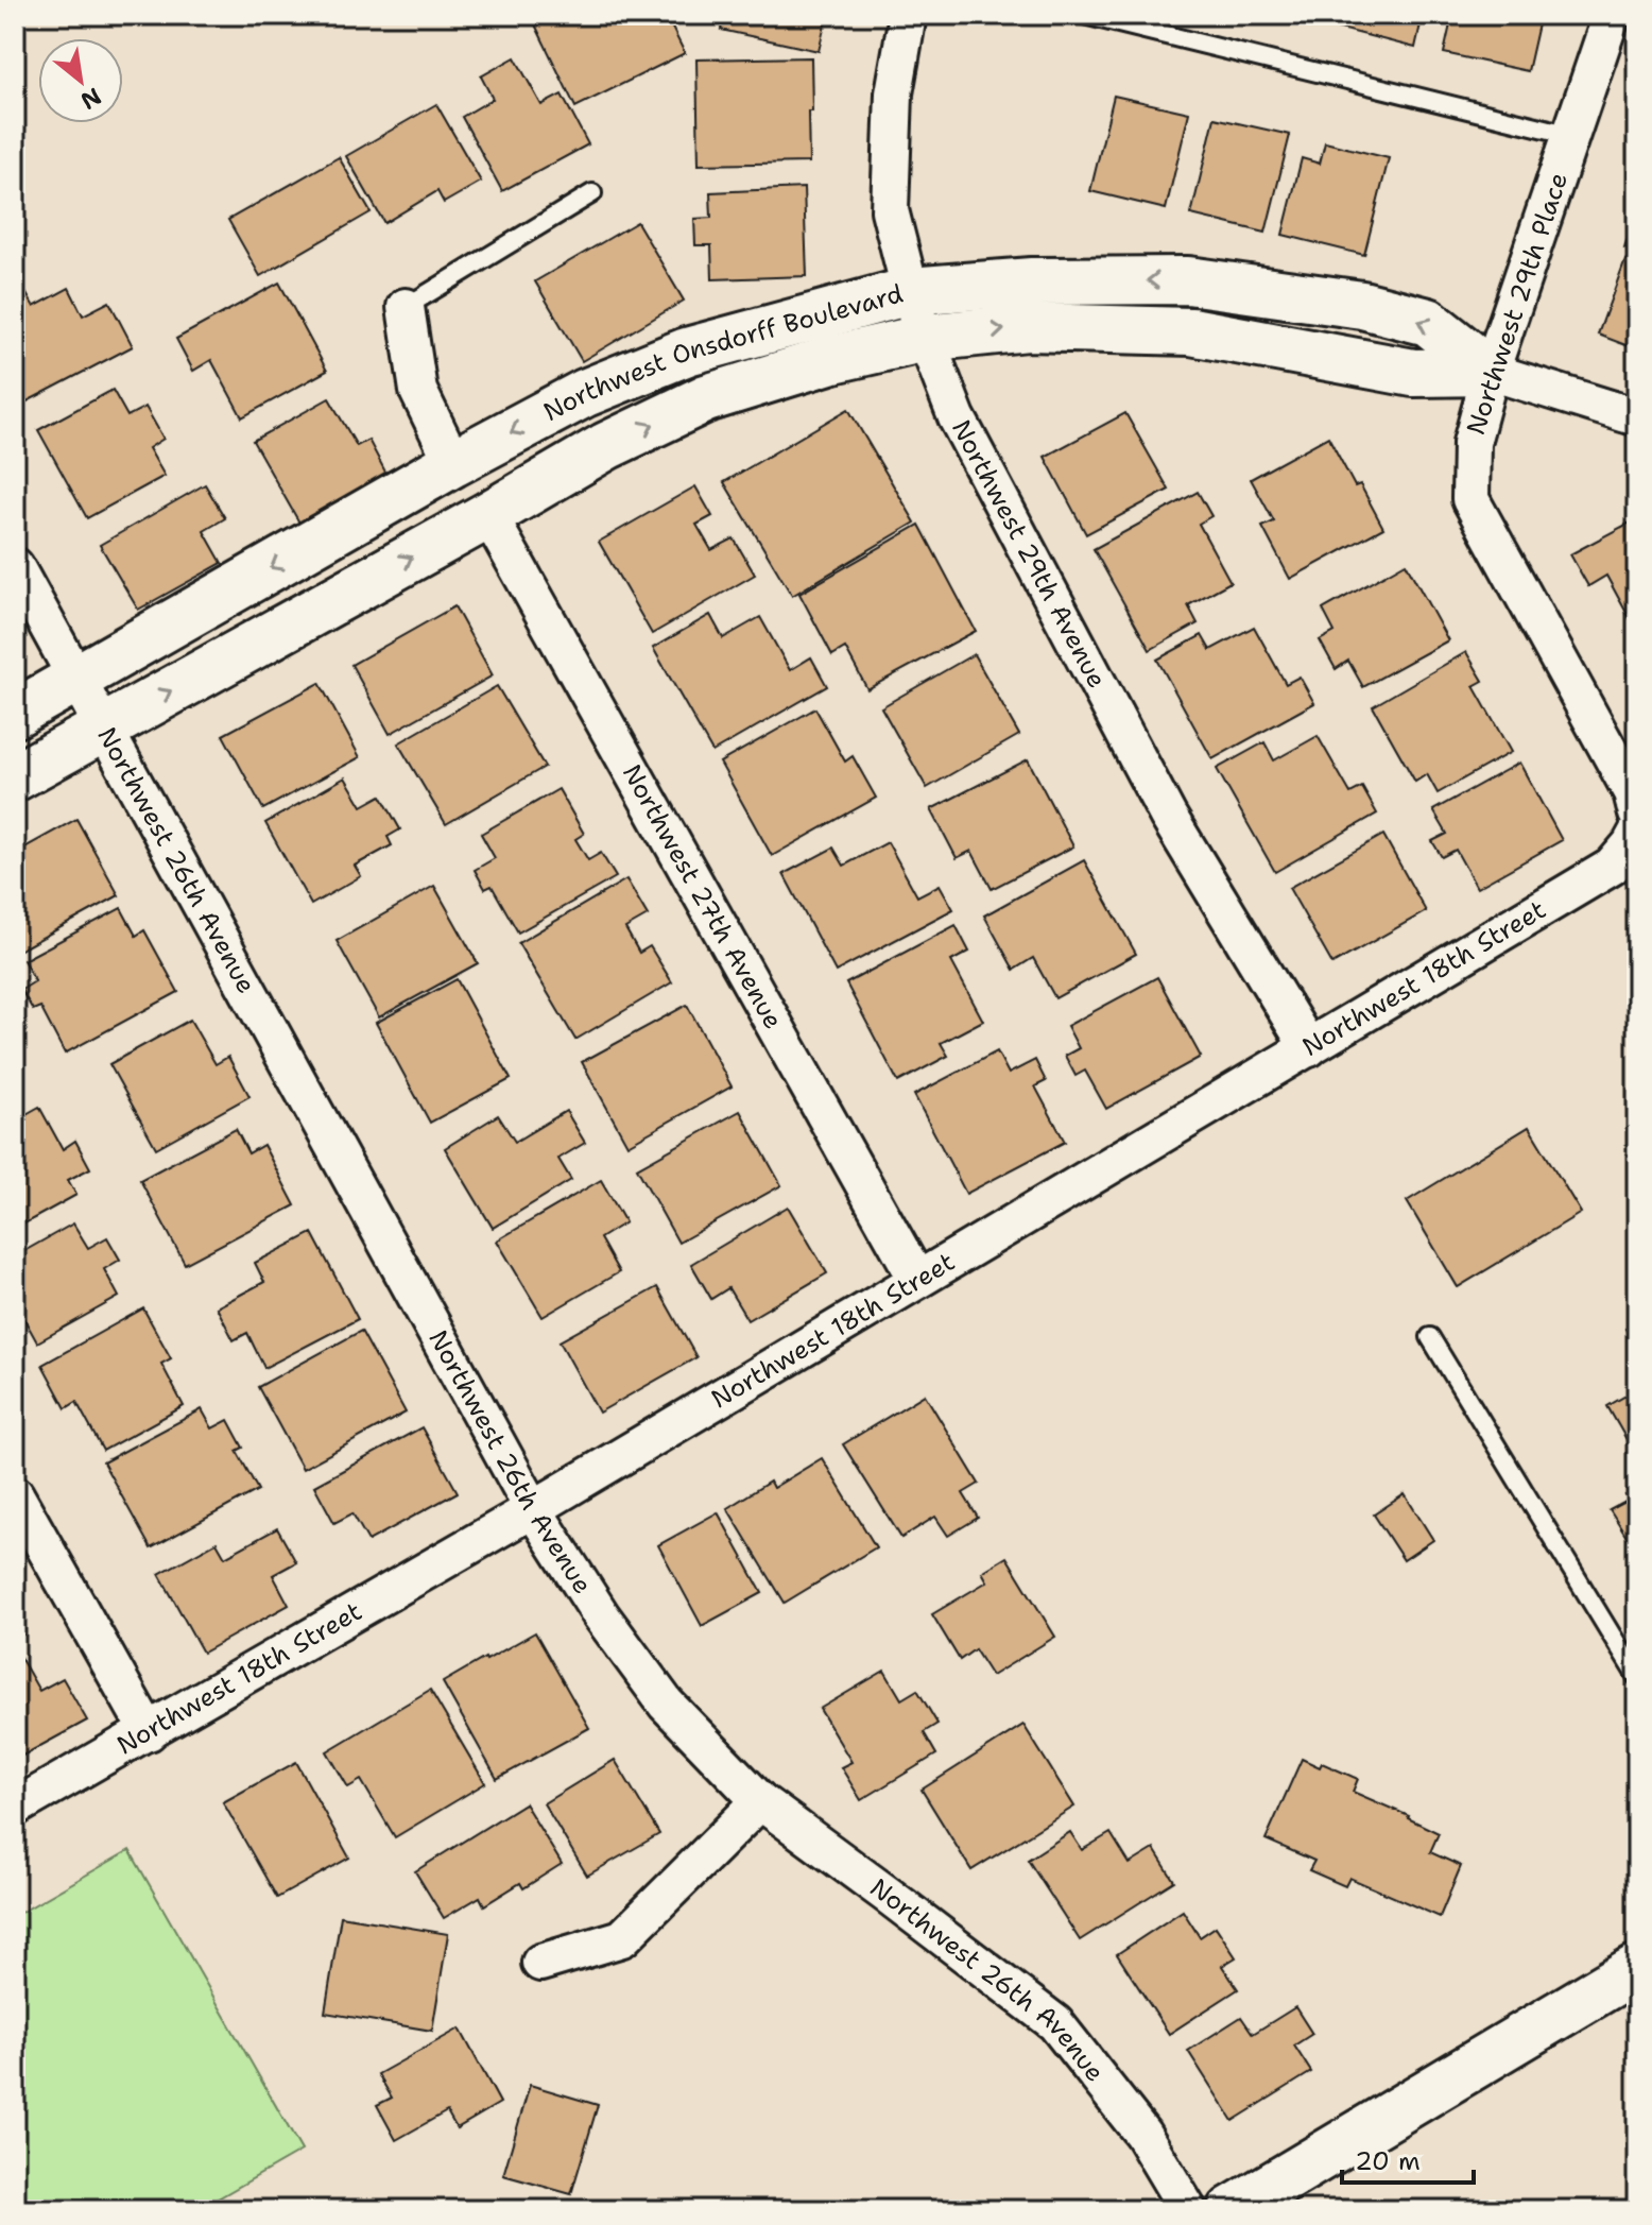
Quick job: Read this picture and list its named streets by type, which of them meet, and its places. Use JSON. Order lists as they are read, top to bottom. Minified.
{"streets":{"street":["Northwest 29th Place","Northwest Onsdorff Boulevard","Northwest 29th Avenue","Northwest 26th Avenue","Northwest 27th Avenue","Northwest 18th Street"]},"crossings":[["Northwest 29th Place","Northwest Onsdorff Boulevard"],["Northwest Onsdorff Boulevard","Northwest 29th Avenue"],["Northwest Onsdorff Boulevard","Northwest 26th Avenue"],["Northwest Onsdorff Boulevard","Northwest 27th Avenue"],["Northwest 29th Avenue","Northwest 18th Street"],["Northwest 26th Avenue","Northwest 18th Street"],["Northwest 27th Avenue","Northwest 18th Street"]],"scale_bar":"20 m","north":"bottom right"}
